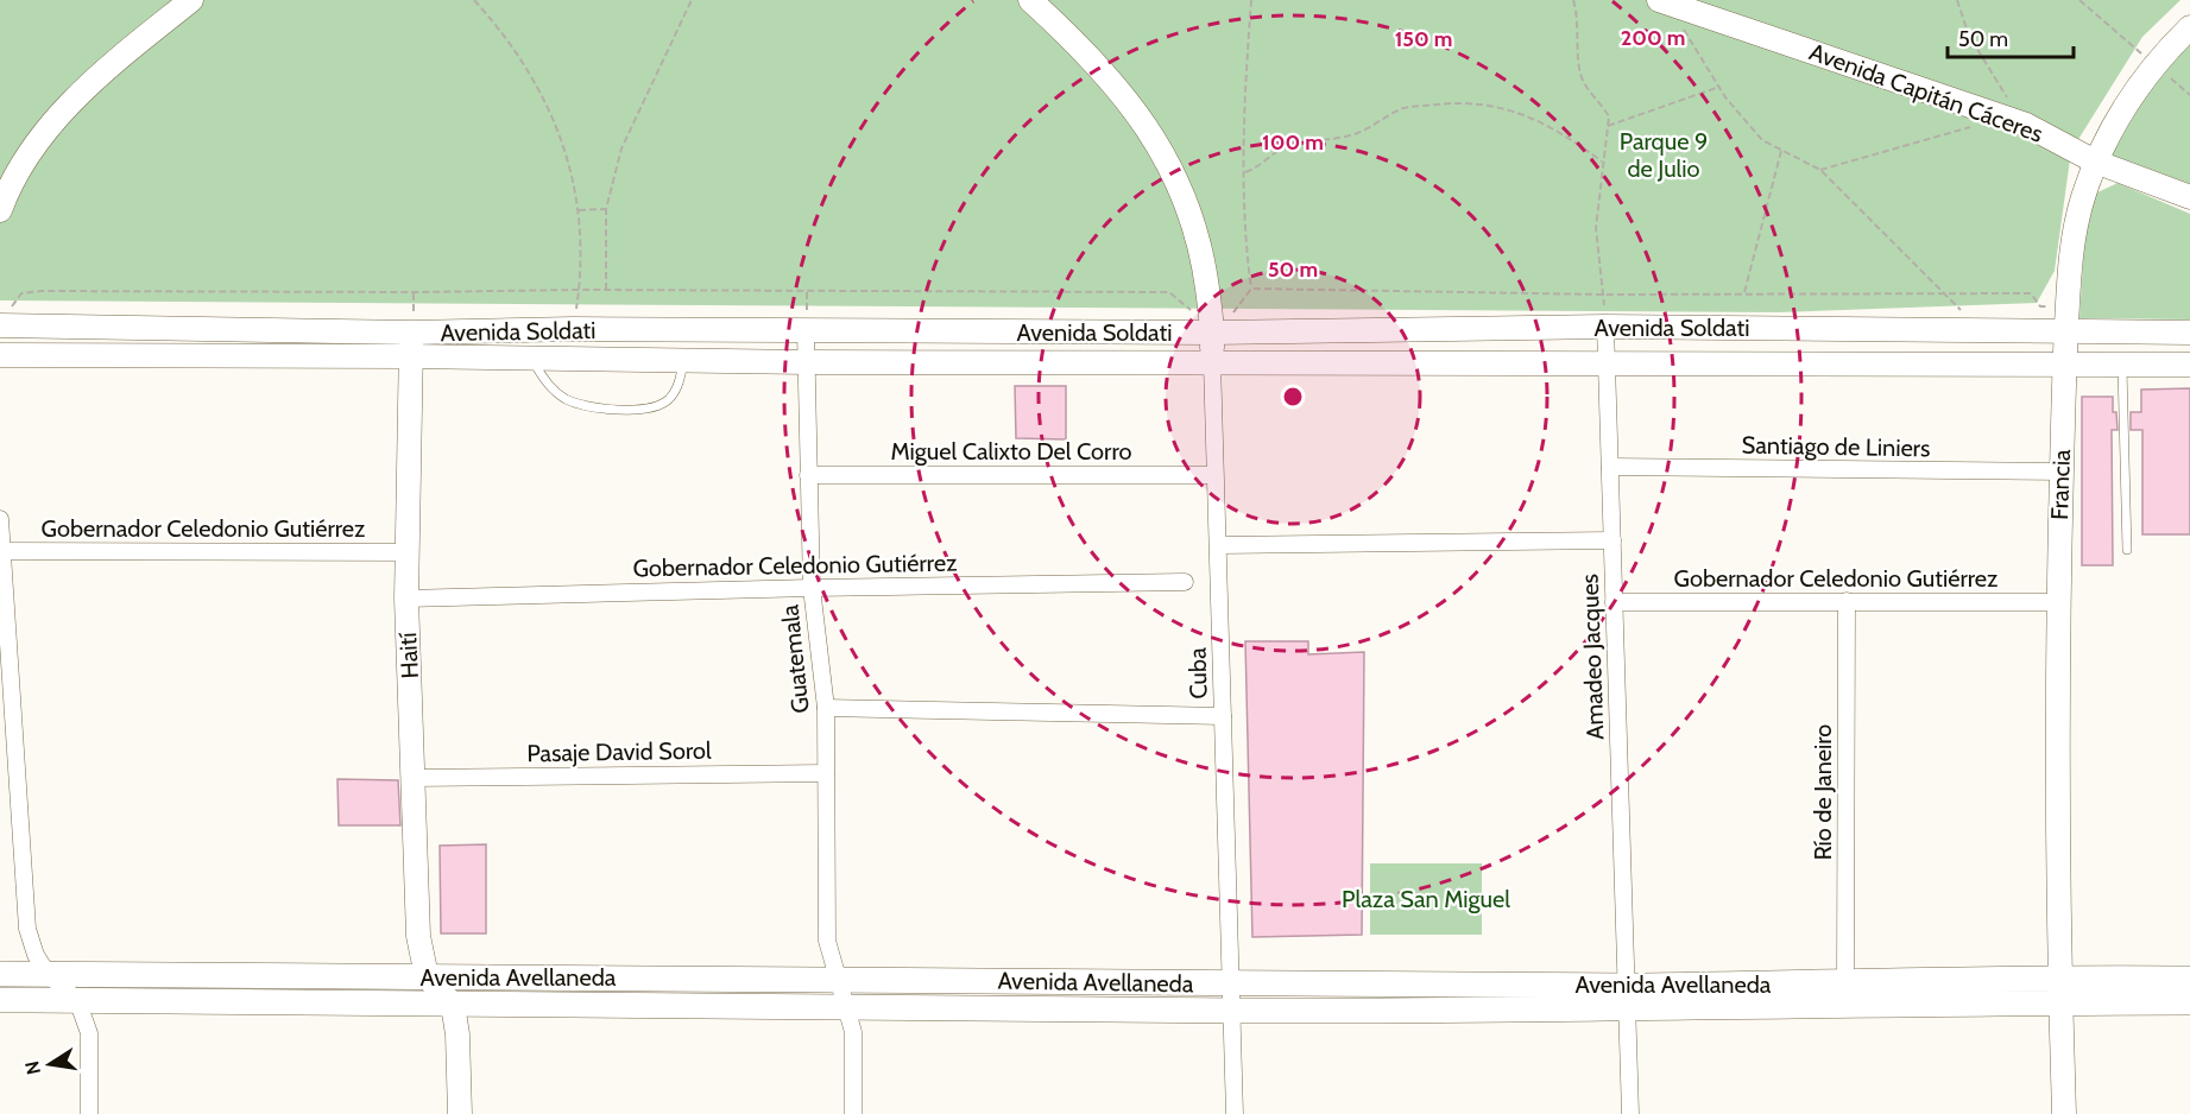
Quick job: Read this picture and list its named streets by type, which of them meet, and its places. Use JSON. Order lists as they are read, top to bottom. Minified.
{"streets":{"main road":["Avenida Capitán Cáceres","Avenida Soldati","Francia","Haití","Avenida Avellaneda"],"street":["Santiago de Liniers","Miguel Calixto Del Corro","Gobernador Celedonio Gutiérrez","Amadeo Jacques","Guatemala","Cuba","Pasaje David Sorol","Río de Janeiro"]},"crossings":[["Avenida Capitán Cáceres","Francia"],["Avenida Soldati","Francia"],["Avenida Soldati","Haití"],["Avenida Soldati","Amadeo Jacques"],["Avenida Soldati","Guatemala"],["Avenida Soldati","Cuba"],["Santiago de Liniers","Francia"],["Santiago de Liniers","Amadeo Jacques"],["Miguel Calixto Del Corro","Guatemala"],["Miguel Calixto Del Corro","Cuba"],["Francia","Gobernador Celedonio Gutiérrez"],["Francia","Avenida Avellaneda"],["Gobernador Celedonio Gutiérrez","Haití"],["Gobernador Celedonio Gutiérrez","Amadeo Jacques"],["Gobernador Celedonio Gutiérrez","Guatemala"],["Gobernador Celedonio Gutiérrez","Río de Janeiro"],["Haití","Pasaje David Sorol"],["Haití","Avenida Avellaneda"],["Amadeo Jacques","Avenida Avellaneda"],["Guatemala","Pasaje David Sorol"],["Guatemala","Avenida Avellaneda"],["Cuba","Avenida Avellaneda"],["Río de Janeiro","Avenida Avellaneda"]],"parks":["Parque 9 de Julio","Plaza San Miguel"],"scale_bar":"50 m","north":"left","rings":["200 m","150 m","100 m","50 m"]}
